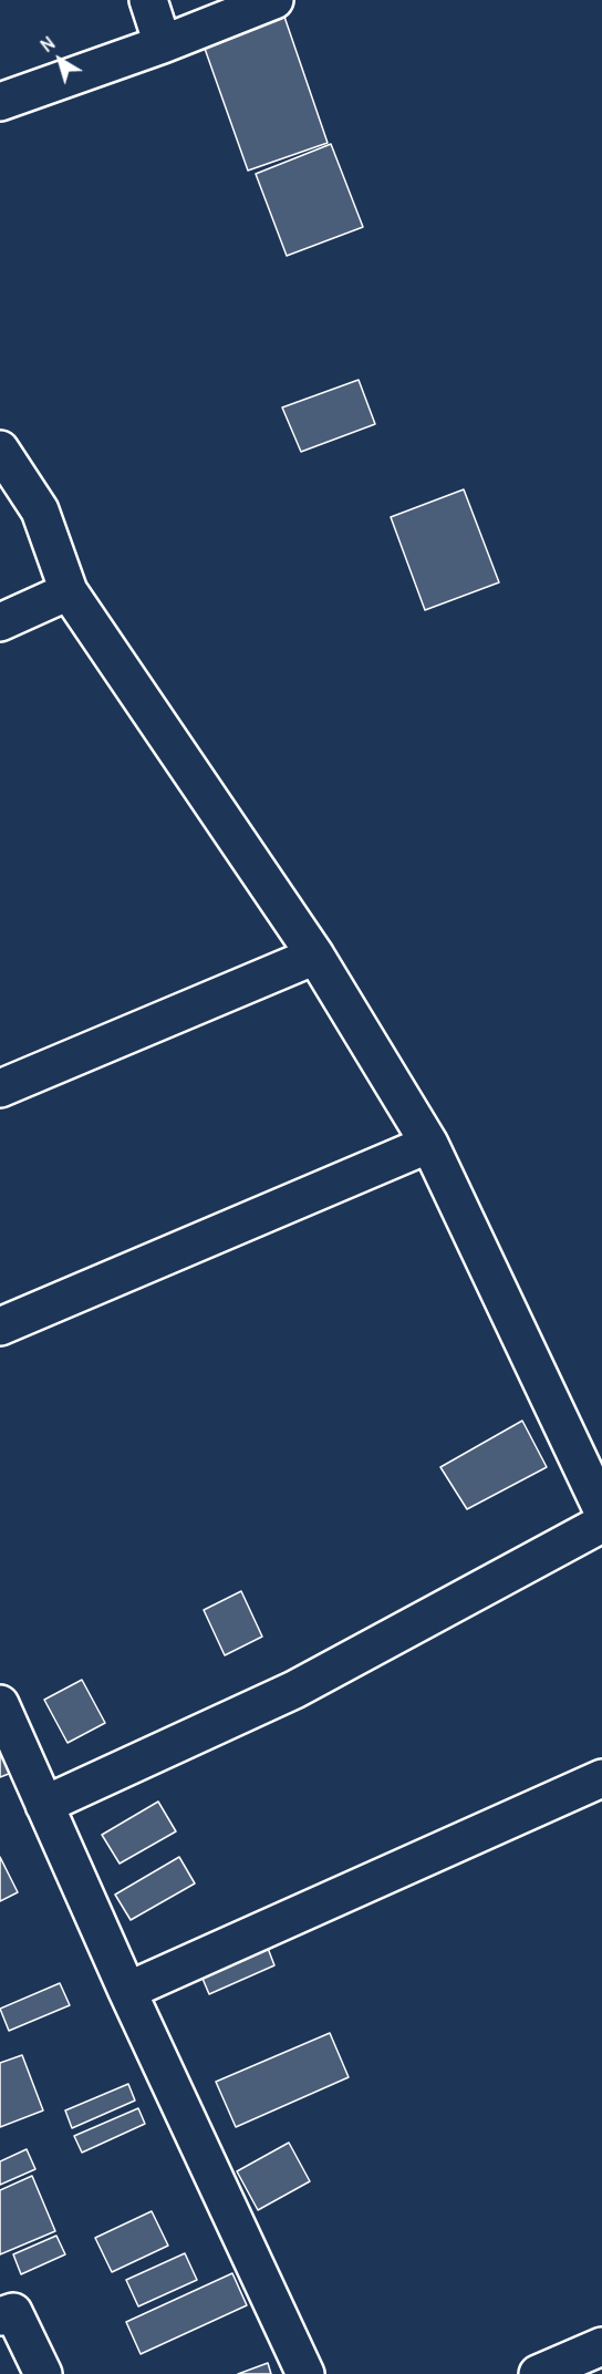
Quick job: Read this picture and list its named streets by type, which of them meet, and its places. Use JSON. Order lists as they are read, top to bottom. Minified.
{"north":"top left"}
